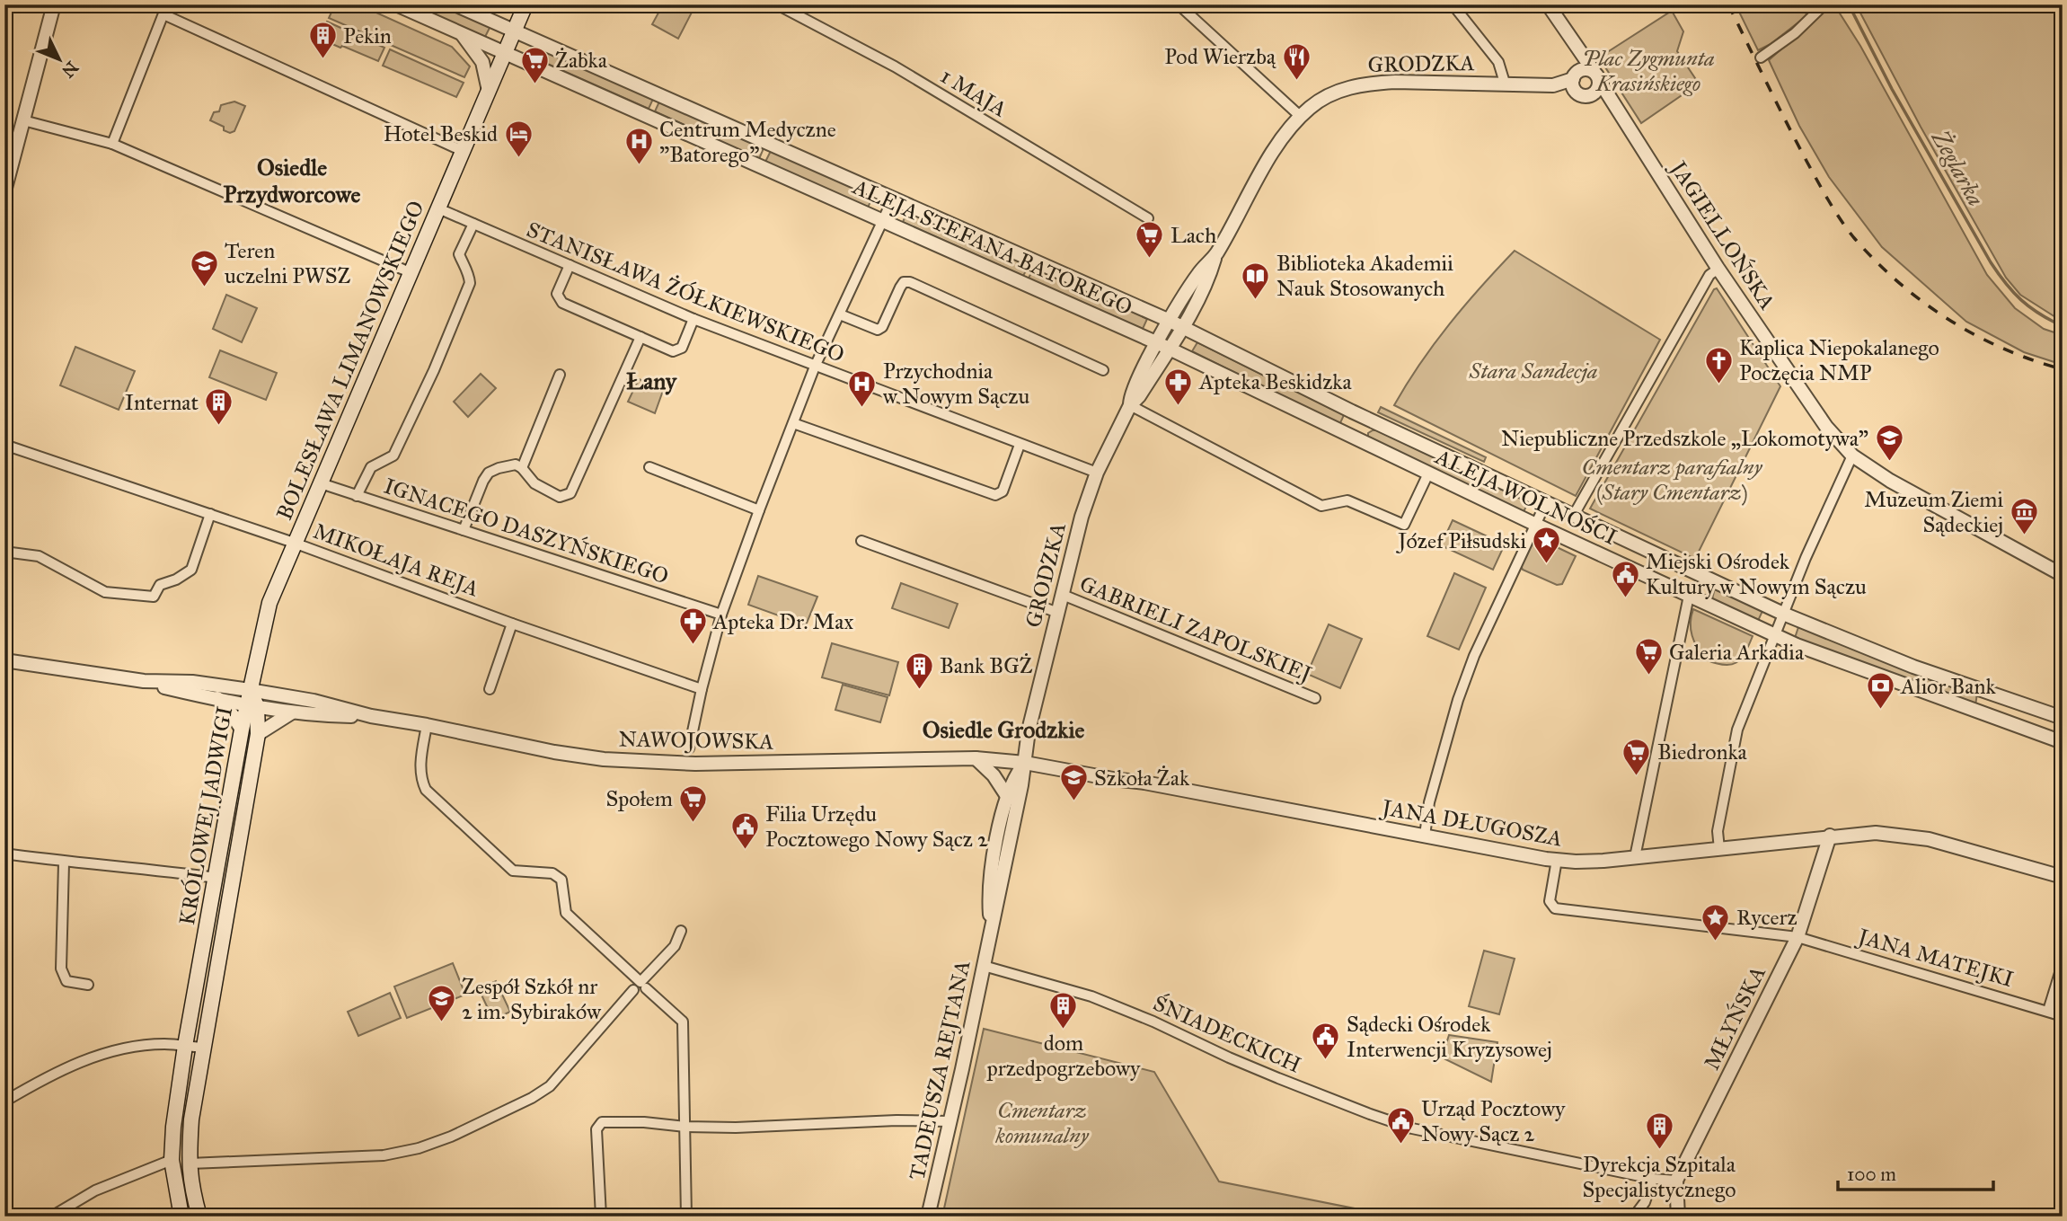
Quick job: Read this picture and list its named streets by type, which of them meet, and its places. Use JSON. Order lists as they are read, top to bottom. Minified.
{"streets":{"main road":["BOLESŁAWA LIMANOWSKIEGO","KRÓLOWEJ JADWIGI"],"street":["GRODZKA","1 MAJA","JAGIELLOŃSKA","ALEJA STEFANA BATOREGO","STANISŁAWA ŻÓŁKIEWSKIEGO","ALEJA WOLNOŚCI","IGNACEGO DASZYŃSKIEGO","MIKOŁAJA REJA","GABRIELI ZAPOLSKIEJ","NAWOJOWSKA","JANA DŁUGOSZA","JANA MATEJKI","MŁYŃSKA","ŚNIADECKICH","TADEUSZA REJTANA"]},"crossings":[["GRODZKA","JAGIELLOŃSKA"],["GRODZKA","ALEJA STEFANA BATOREGO"],["GRODZKA","STANISŁAWA ŻÓŁKIEWSKIEGO"],["GRODZKA","ALEJA WOLNOŚCI"],["GRODZKA","GABRIELI ZAPOLSKIEJ"],["GRODZKA","NAWOJOWSKA"],["GRODZKA","JANA DŁUGOSZA"],["GRODZKA","TADEUSZA REJTANA"],["ALEJA STEFANA BATOREGO","BOLESŁAWA LIMANOWSKIEGO"],["ALEJA STEFANA BATOREGO","ALEJA WOLNOŚCI"],["STANISŁAWA ŻÓŁKIEWSKIEGO","BOLESŁAWA LIMANOWSKIEGO"],["BOLESŁAWA LIMANOWSKIEGO","IGNACEGO DASZYŃSKIEGO"],["BOLESŁAWA LIMANOWSKIEGO","MIKOŁAJA REJA"],["BOLESŁAWA LIMANOWSKIEGO","NAWOJOWSKA"],["BOLESŁAWA LIMANOWSKIEGO","KRÓLOWEJ JADWIGI"],["NAWOJOWSKA","KRÓLOWEJ JADWIGI"],["NAWOJOWSKA","JANA DŁUGOSZA"],["NAWOJOWSKA","TADEUSZA REJTANA"],["JANA DŁUGOSZA","JANA MATEJKI"],["JANA DŁUGOSZA","MŁYŃSKA"],["JANA DŁUGOSZA","TADEUSZA REJTANA"],["JANA MATEJKI","MŁYŃSKA"],["MŁYŃSKA","ŚNIADECKICH"],["ŚNIADECKICH","TADEUSZA REJTANA"]],"districts":["Osiedle Przydworcowe","Łany","Osiedle Grodzkie"],"water":["Żeglarka"],"parks":["Plac Zygmunta Krasińskiego","Stara Sandecja","Cmentarz parafialny (Stary Cmentarz)","Cmentarz komunalny"],"places":{"building":["Pekin","Internat","Bank BGŻ","dom przedpogrzebowy","Dyrekcja Szpitala Specjalistycznego"],"restaurant":["Pod Wierzbą"],"supermarket":["Żabka","Lach","Galeria Arkadia","Biedronka","Społem"],"hotel":["Hotel Beskid"],"hospital":["Centrum Medyczne \"Batorego\"","Przychodnia w Nowym Sączu"],"school or university":["Teren uczelni PWSZ","Niepubliczne Przedszkole „Lokomotywa”","Szkoła Żak","Zespół Szkół nr 2 im. Sybiraków"],"library":["Biblioteka Akademii Nauk Stosowanych"],"church":["Kaplica Niepokalanego Poczęcia NMP"],"pharmacy":["Apteka Beskidzka","Apteka Dr. Max"],"museum":["Muzeum Ziemi Sądeckiej"],"place":["Józef Piłsudski","Rycerz"],"public building":["Miejski Ośrodek Kultury w Nowym Sączu","Filia Urzędu Pocztowego Nowy Sącz 2","Sądecki Ośrodek Interwencji Kryzysowej","Urząd Pocztowy Nowy Sącz 2"],"bank":["Alior Bank"]},"scale_bar":"100 m","north":"bottom right"}
